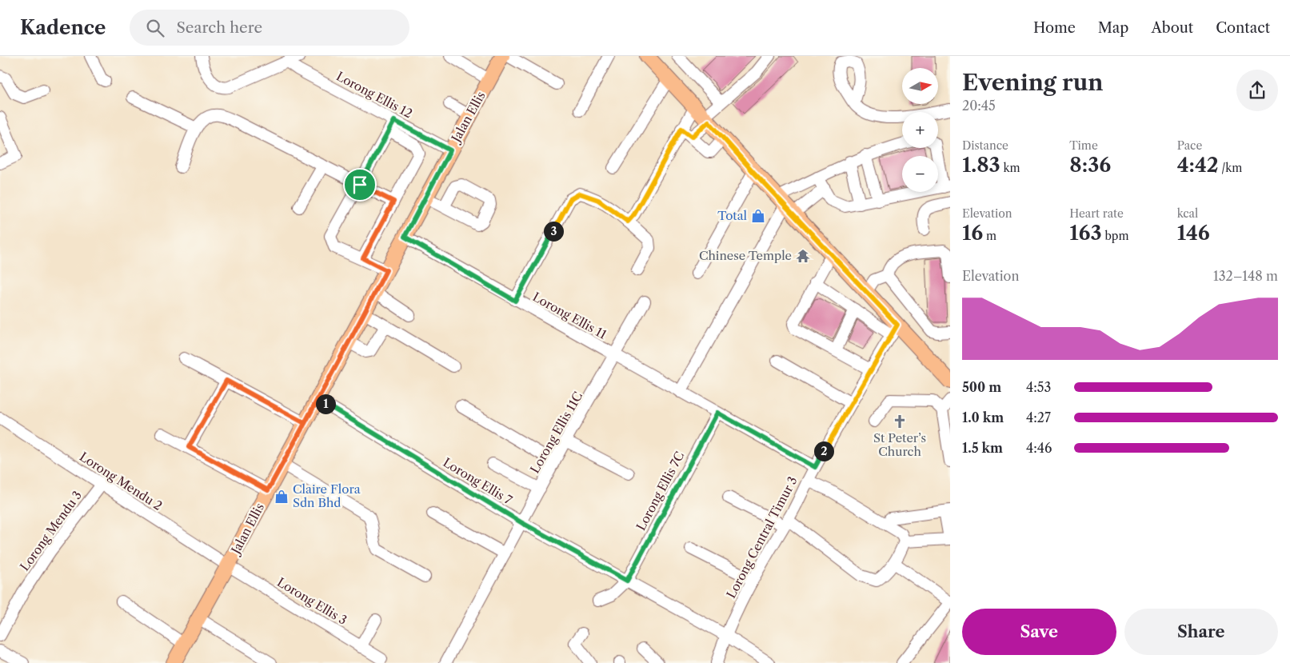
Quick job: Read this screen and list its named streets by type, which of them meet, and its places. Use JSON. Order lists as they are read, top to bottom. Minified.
{"streets":{"main road":["Jalan Ellis"],"street":["Lorong Ellis 12","Lorong Ellis 11","Lorong Ellis 11C","Lorong Mendu 2","Lorong Ellis 7","Lorong Ellis 7C","Lorong Mendu 3","Lorong Central Timur 3","Lorong Ellis 3"]},"crossings":[["Lorong Ellis 12","Jalan Ellis"],["Jalan Ellis","Lorong Ellis 11"],["Jalan Ellis","Lorong Mendu 2"],["Jalan Ellis","Lorong Ellis 7"],["Jalan Ellis","Lorong Ellis 3"],["Lorong Ellis 11","Lorong Ellis 11C"],["Lorong Ellis 11","Lorong Ellis 7C"],["Lorong Ellis 11","Lorong Central Timur 3"],["Lorong Ellis 11C","Lorong Ellis 7"],["Lorong Mendu 2","Lorong Mendu 3"],["Lorong Mendu 2","Lorong Ellis 3"],["Lorong Ellis 7","Lorong Ellis 7C"],["Lorong Ellis 7","Lorong Central Timur 3"]],"places":{"shop":["Total","Claire Flora Sdn Bhd"],"temple":["Chinese Temple"],"church":["St Peter’s Church"]},"north":"right","page":{"header":"Kadence","search":"Search here","nav":["Home","Map","About","Contact"],"heading":["Evening run","20:45"],"map_buttons":["+","−"],"stats":[["Distance","1.83 km"],["Time","8:36"],["Pace","4:42 /km"],["Elevation","16 m"],["Heart rate","163 bpm"],["kcal","146"]],"pins":["3","1","2"],"chart":["Elevation","132–148 m"],"list":[{"name":"500 m","note":"4:53"},{"name":"1.0 km","note":"4:27"},{"name":"1.5 km","note":"4:46"}],"buttons":["Save","Share"]}}
